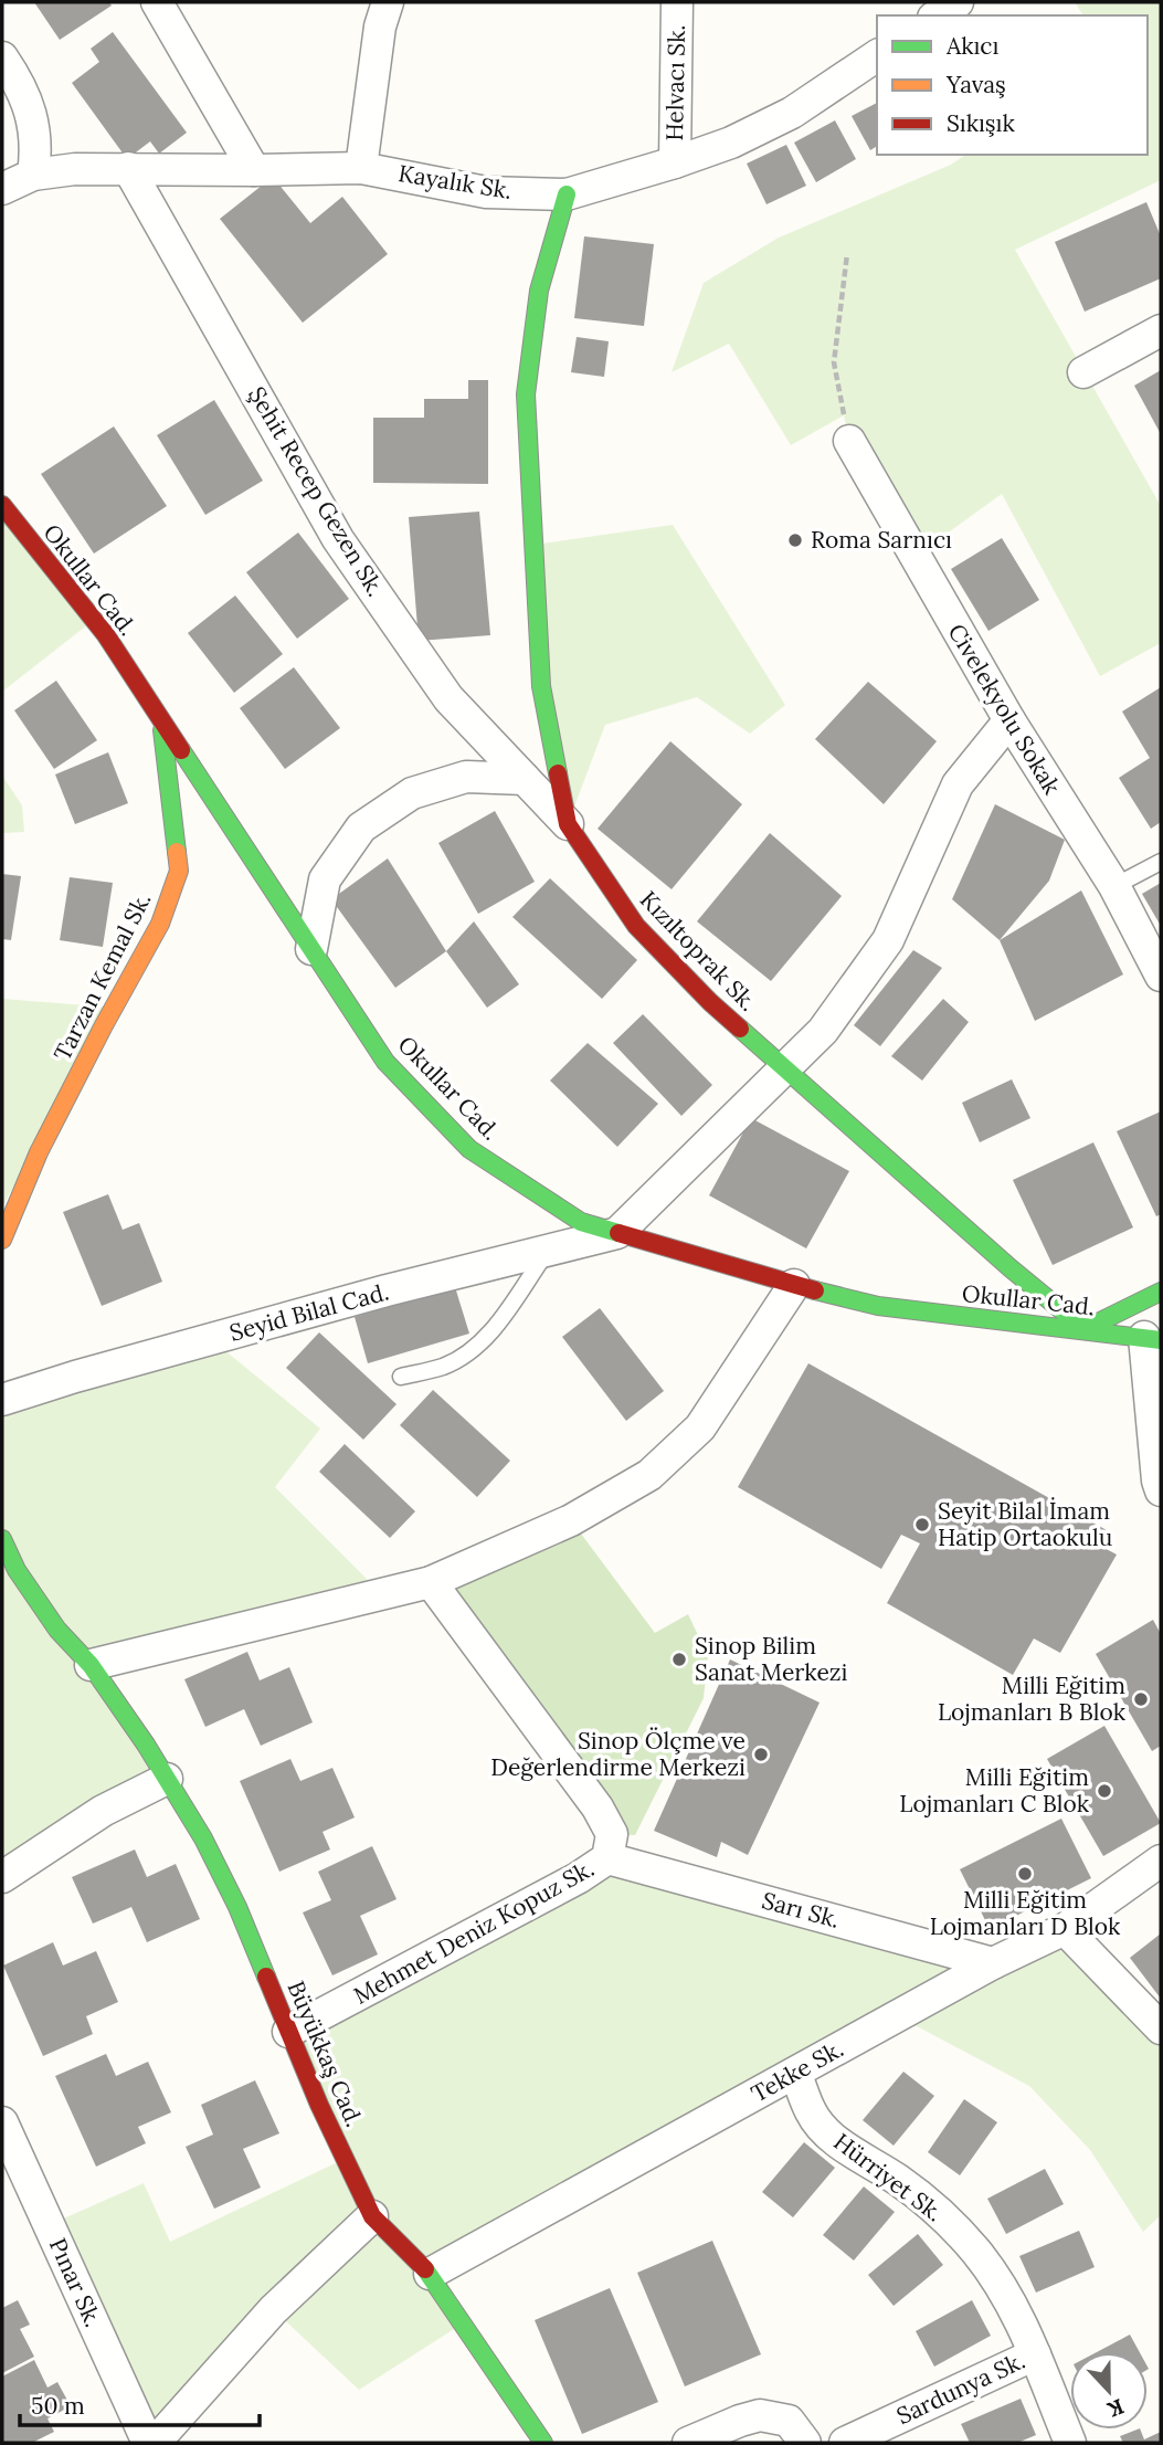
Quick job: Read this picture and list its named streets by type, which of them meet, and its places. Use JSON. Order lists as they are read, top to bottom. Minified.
{"streets":{"street":["Helvacı Sk.","Kayalık Sk.","Şehit Recep Gezen Sk.","Okullar Cad.","Civelekyolu Sokak","Kızıltoprak Sk.","Tarzan Kemal Sk.","Seyid Bilal Cad.","Sarı Sk.","Mehmet Deniz Kopuz Sk.","Büyükkaş Cad.","Tekke Sk.","Hürriyet Sk.","Pınar Sk.","Sardunya Sk."]},"crossings":[["Helvacı Sk.","Kayalık Sk."],["Kayalık Sk.","Şehit Recep Gezen Sk."],["Kayalık Sk.","Kızıltoprak Sk."],["Şehit Recep Gezen Sk.","Kızıltoprak Sk."],["Okullar Cad.","Kızıltoprak Sk."],["Okullar Cad.","Tarzan Kemal Sk."],["Okullar Cad.","Seyid Bilal Cad."],["Sarı Sk.","Mehmet Deniz Kopuz Sk."],["Sarı Sk.","Tekke Sk."],["Mehmet Deniz Kopuz Sk.","Büyükkaş Cad."],["Büyükkaş Cad.","Tekke Sk."],["Tekke Sk.","Hürriyet Sk."],["Hürriyet Sk.","Sardunya Sk."]],"places":["Roma Sarnıcı","Seyit Bilal İmam Hatip Ortaokulu","Sinop Bilim Sanat Merkezi","Milli Eğitim Lojmanları B Blok","Sinop Ölçme ve Değerlendirme Merkezi","Milli Eğitim Lojmanları C Blok","Milli Eğitim Lojmanları D Blok"],"legend":["Akıcı","Yavaş","Sıkışık"],"scale_bar":"50 m","north":"bottom"}
